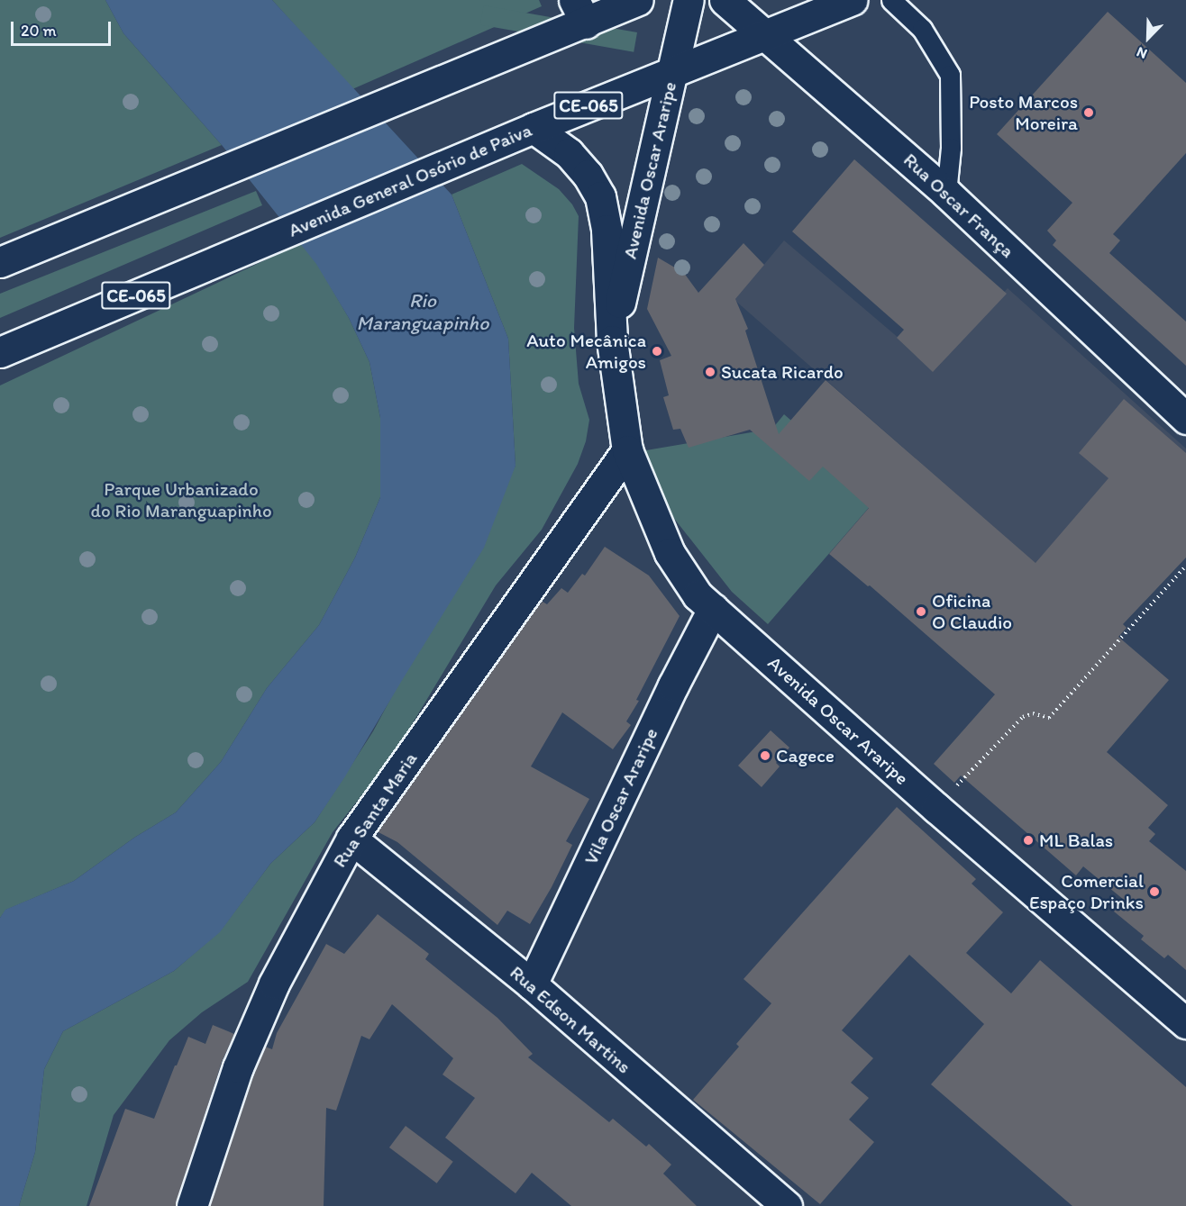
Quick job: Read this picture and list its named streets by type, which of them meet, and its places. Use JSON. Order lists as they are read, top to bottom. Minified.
{"streets":{"street":["CE-065","Avenida Oscar Araripe","Avenida General Osório de Paiva","Rua Oscar França","Vila Oscar Araripe","Rua Santa Maria","Rua Edson Martins"]},"crossings":[["Avenida Oscar Araripe","Avenida General Osório de Paiva"],["Avenida Oscar Araripe","Vila Oscar Araripe"],["Avenida Oscar Araripe","Rua Santa Maria"],["Avenida General Osório de Paiva","Rua Oscar França"],["Vila Oscar Araripe","Rua Edson Martins"],["Rua Santa Maria","Rua Edson Martins"]],"water":["Rio Maranguapinho"],"parks":["Parque Urbanizado do Rio Maranguapinho"],"places":["Posto Marcos Moreira","Auto Mecânica Amigos","Sucata Ricardo","Oficina O Claudio","Cagece","ML Balas","Comercial Espaço Drinks"],"scale_bar":"20 m","north":"bottom left"}
